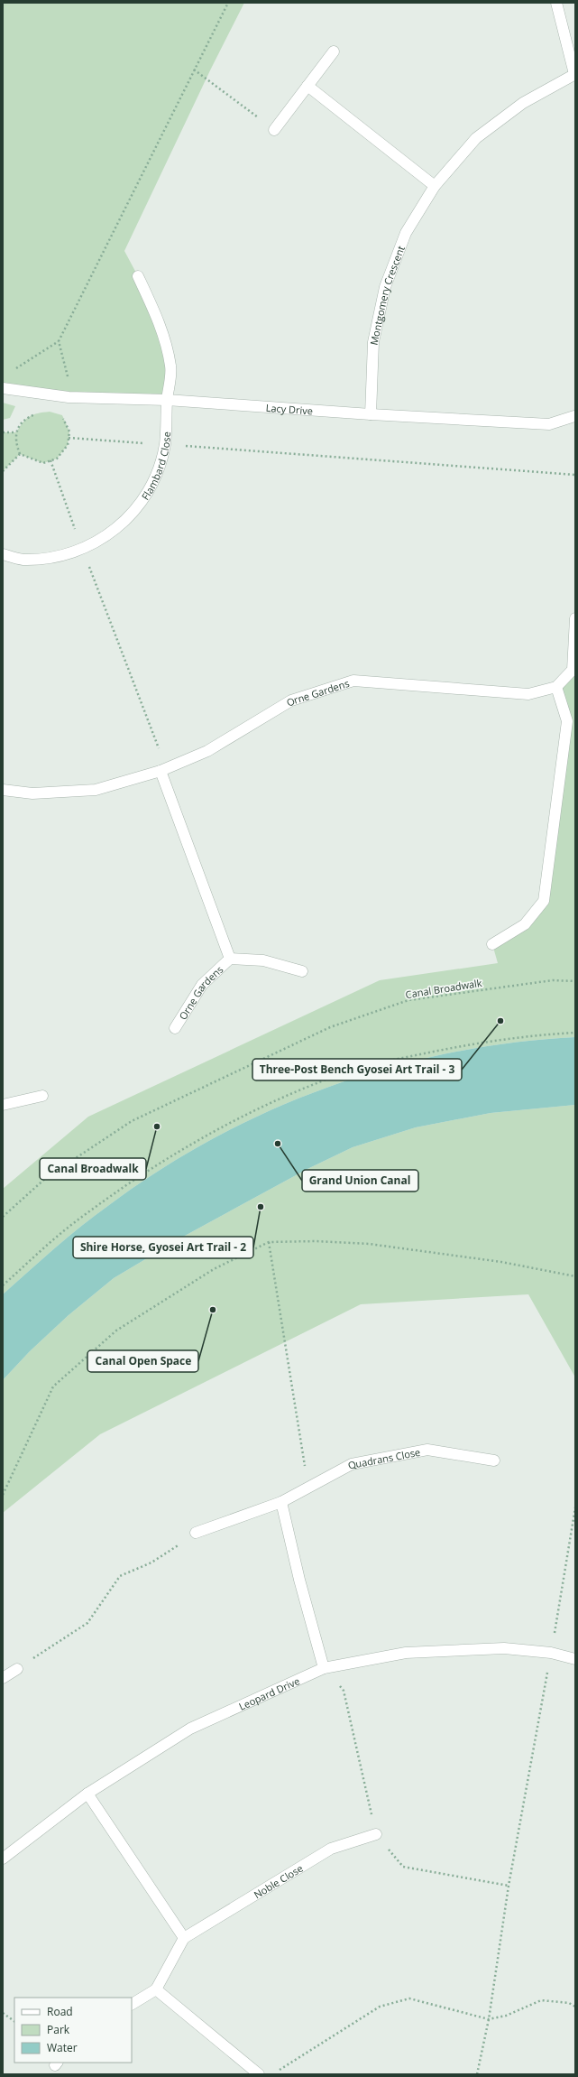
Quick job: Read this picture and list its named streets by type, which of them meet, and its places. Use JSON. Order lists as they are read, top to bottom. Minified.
{"streets":{"street":["Montgomery Crescent","Lacy Drive","Flambard Close","Orne Gardens","Quadrans Close","Leopard Drive","Noble Close"],"path":["Canal Broadwalk"]},"crossings":[["Montgomery Crescent","Lacy Drive"],["Lacy Drive","Flambard Close"]],"places":["Three-Post Bench Gyosei Art Trail - 3","Canal Broadwalk","Grand Union Canal","Shire Horse, Gyosei Art Trail - 2","Canal Open Space"],"legend":["Road","Park","Water"]}
